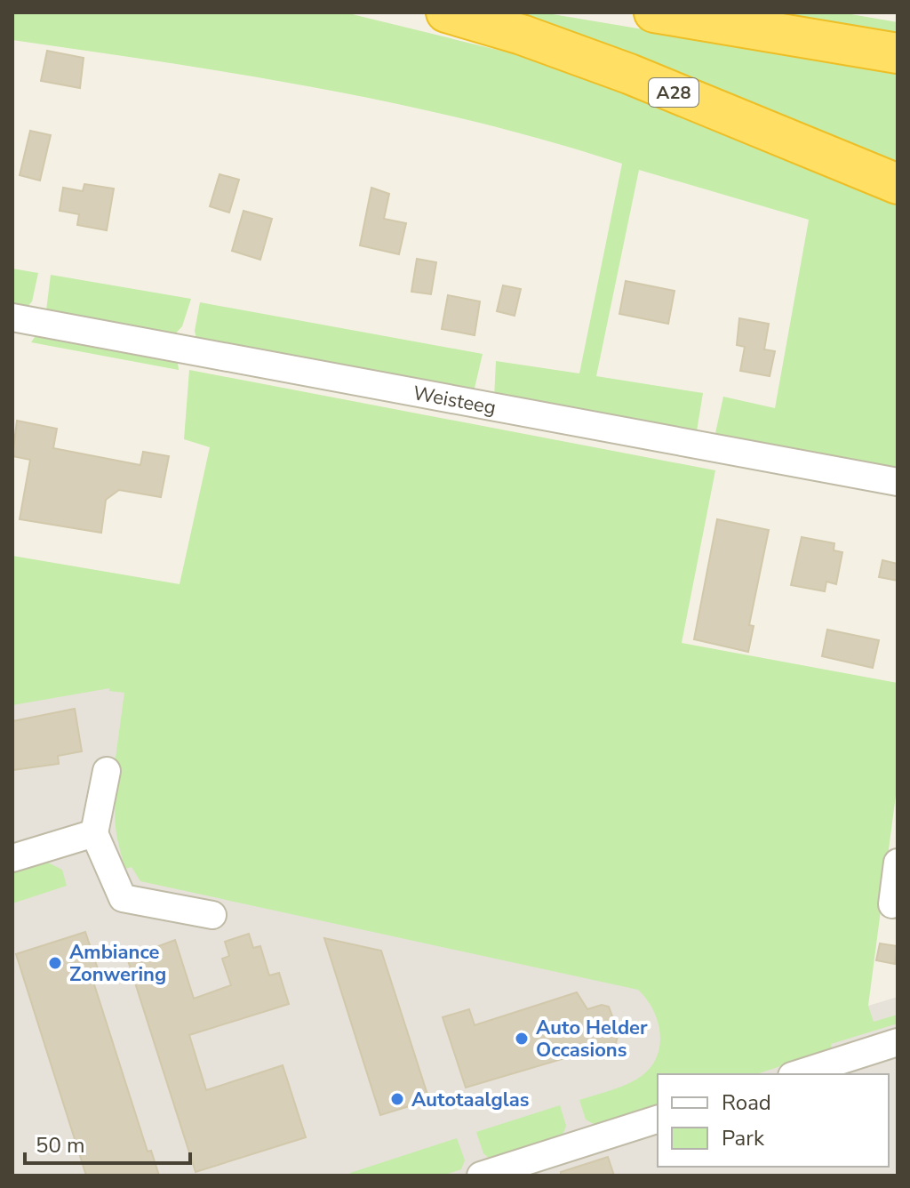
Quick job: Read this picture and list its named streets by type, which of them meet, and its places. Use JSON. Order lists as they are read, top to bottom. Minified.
{"streets":{"highway":["A28"],"street":["Weisteeg"]},"places":["Ambiance Zonwering","Auto Helder Occasions","Autotaalglas"],"legend":["Road","Park"],"scale_bar":"50 m"}
